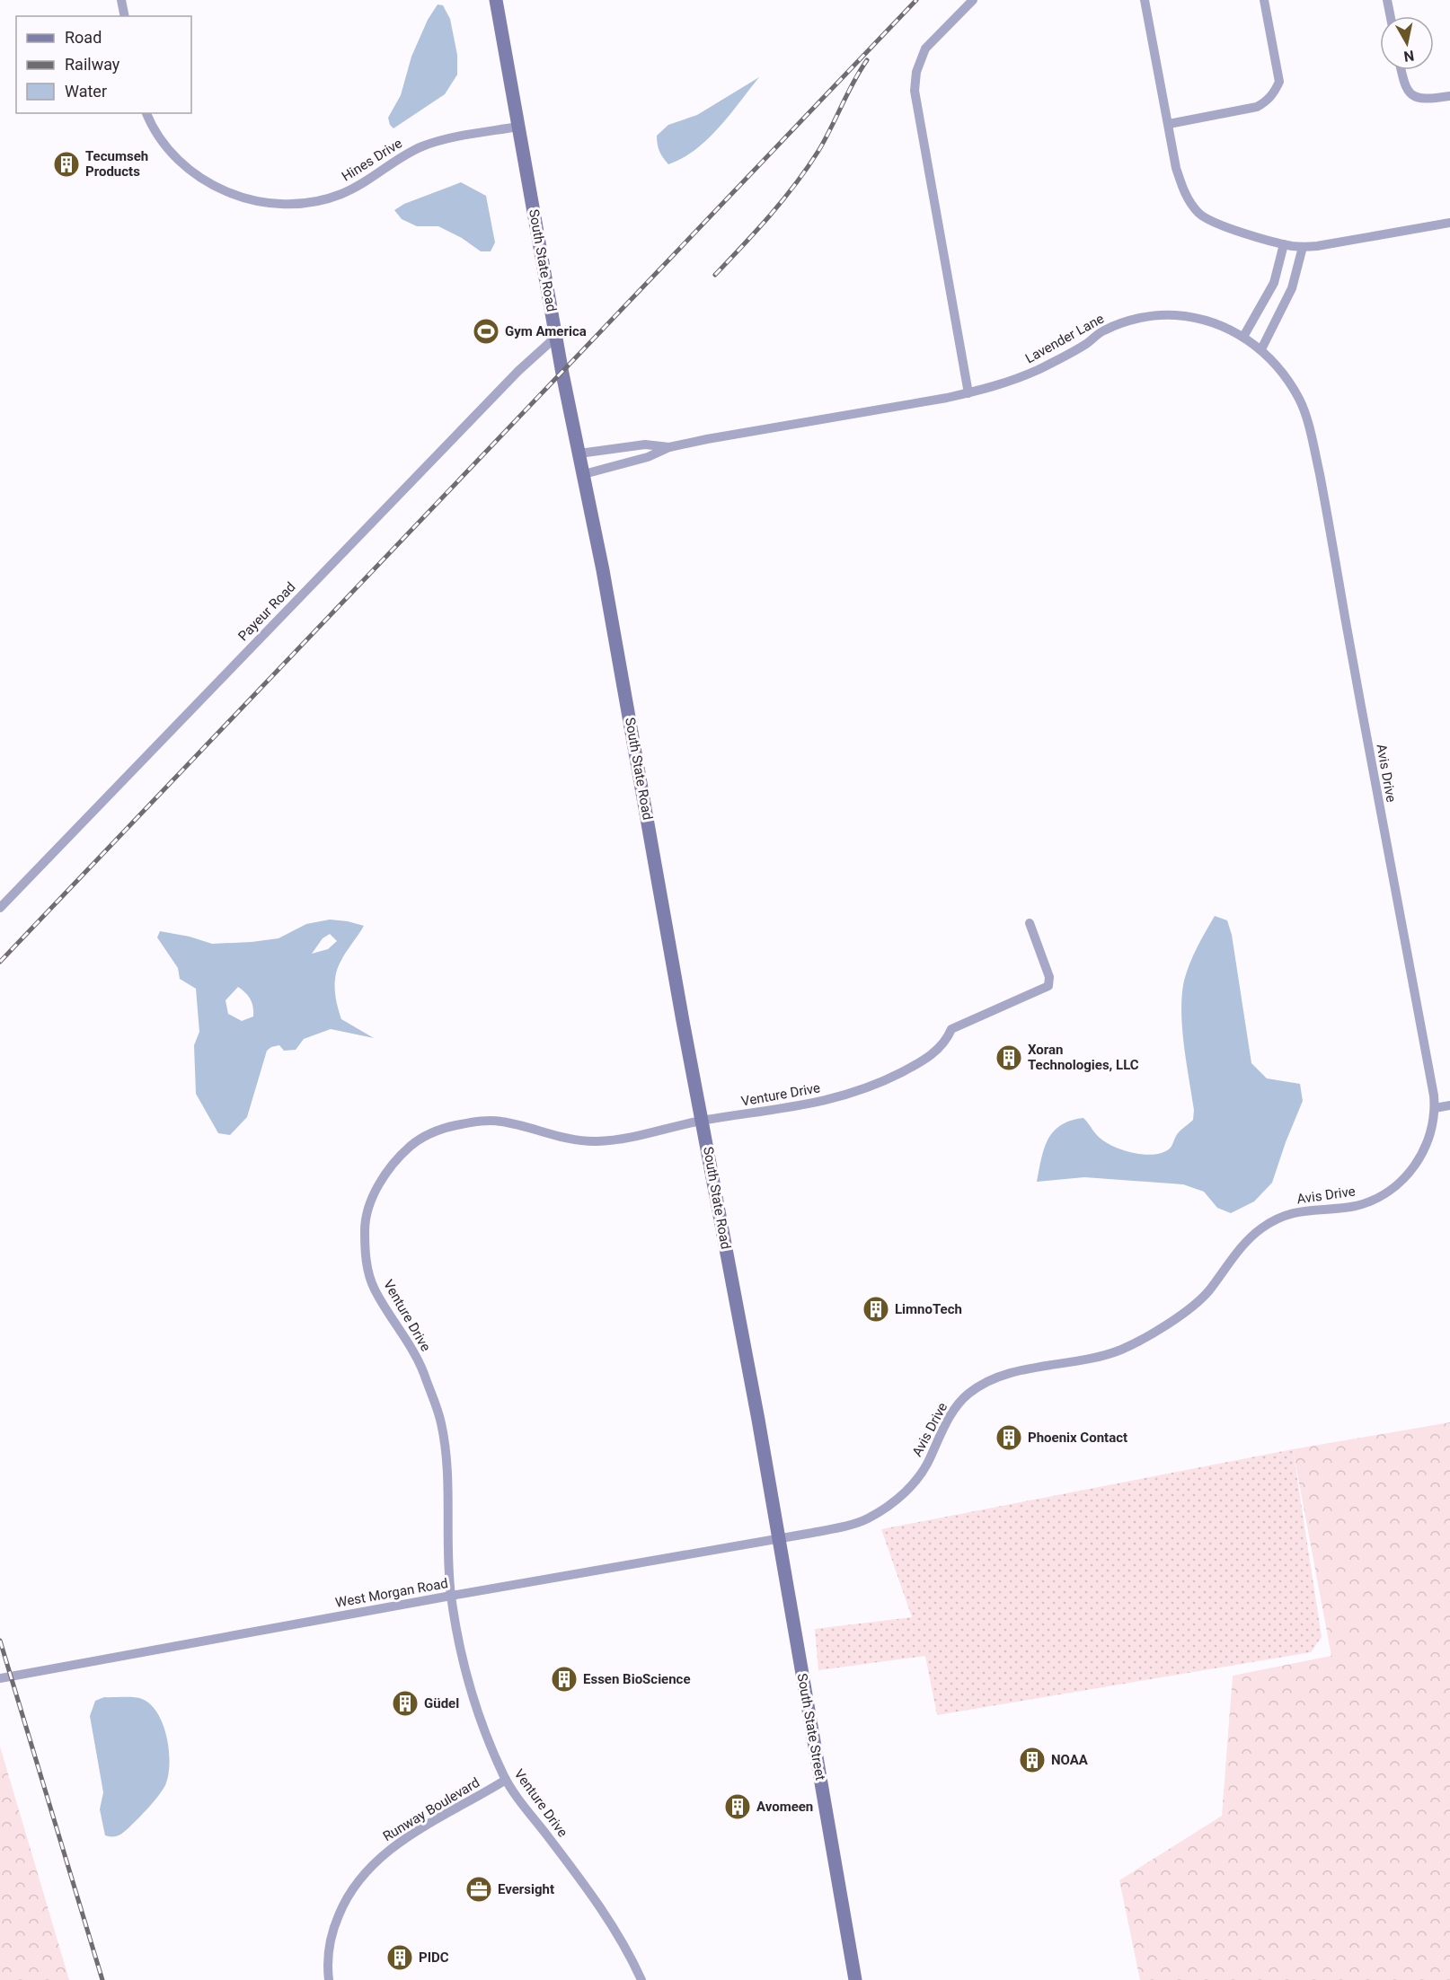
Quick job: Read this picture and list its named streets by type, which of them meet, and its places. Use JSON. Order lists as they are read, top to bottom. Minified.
{"streets":{"main road":["South State Road","South State Street"],"street":["Hines Drive","Lavender Lane","Payeur Road","Avis Drive","Venture Drive","West Morgan Road","Runway Boulevard"]},"crossings":[["Hines Drive","South State Road"],["South State Road","Lavender Lane"],["South State Road","Payeur Road"],["South State Road","Avis Drive"],["South State Road","Venture Drive"],["South State Road","West Morgan Road"],["South State Road","South State Street"],["Lavender Lane","Avis Drive"],["Avis Drive","West Morgan Road"],["Avis Drive","South State Street"],["Venture Drive","West Morgan Road"],["Venture Drive","Runway Boulevard"],["West Morgan Road","South State Street"]],"places":{"building":["Tecumseh Products","Xoran Technologies, LLC","LimnoTech","Phoenix Contact","Essen BioScience","Güdel","NOAA","Avomeen","PIDC"],"sports":["Gym America"],"office":["Eversight"]},"legend":["Road","Railway","Water"],"north":"bottom"}
